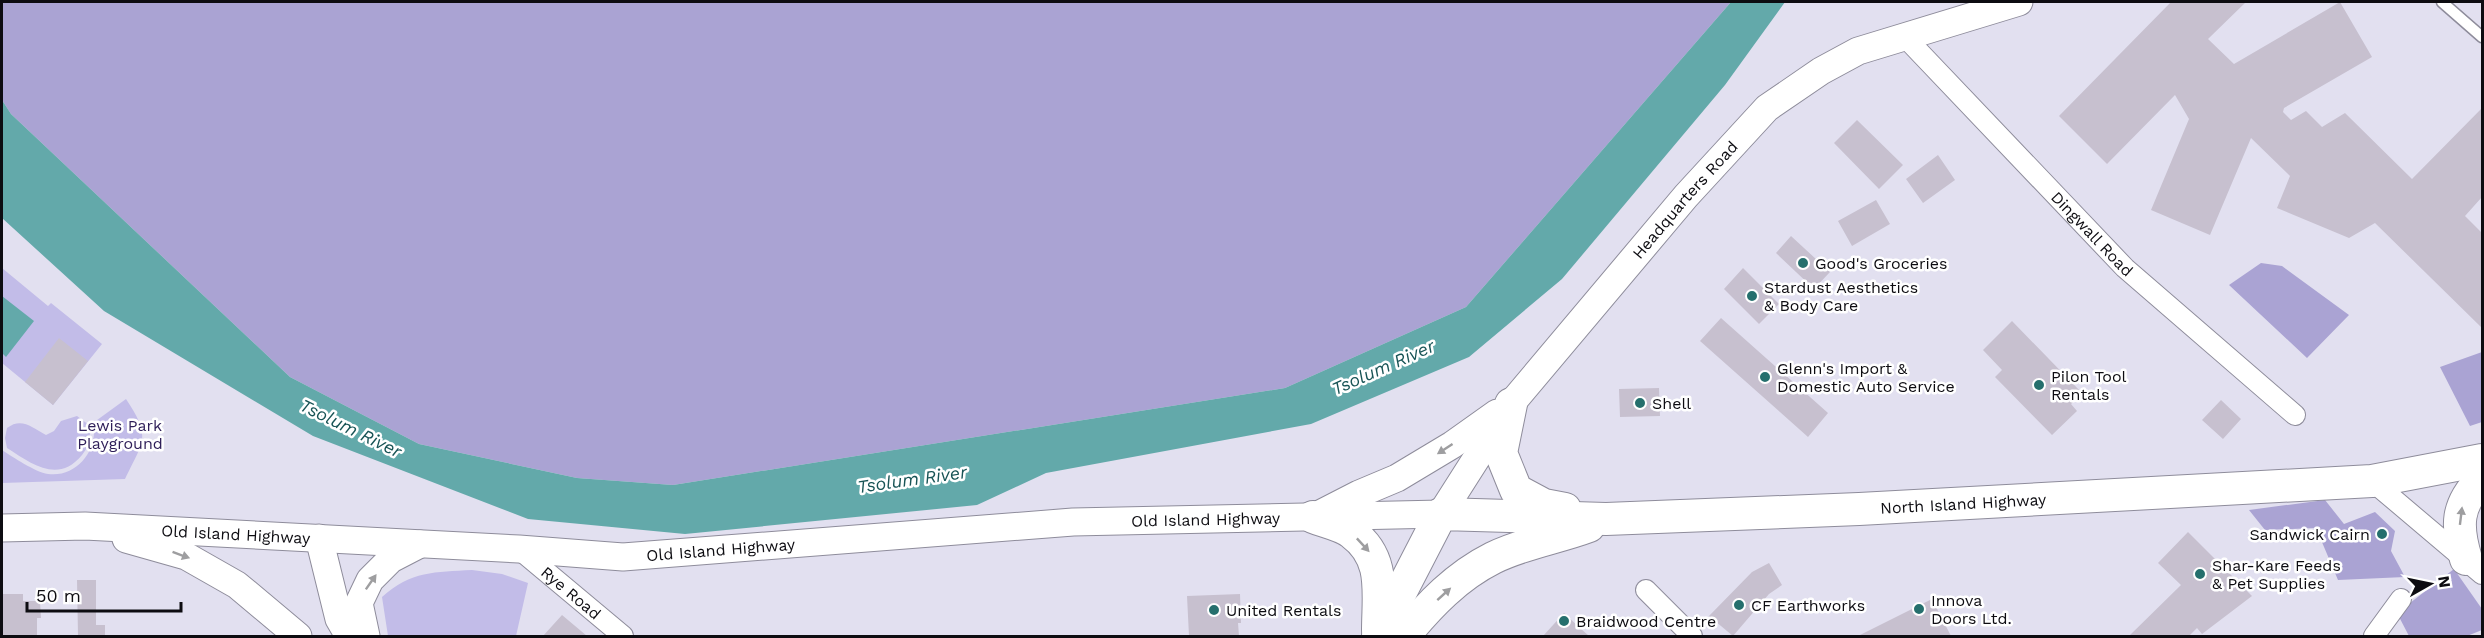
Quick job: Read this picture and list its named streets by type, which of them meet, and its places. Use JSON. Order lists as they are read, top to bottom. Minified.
{"streets":{"main road":["Headquarters Road","North Island Highway","Old Island Highway"],"street":["Dingwall Road","Rye Road"]},"crossings":[["Headquarters Road","Dingwall Road"],["Headquarters Road","North Island Highway"],["Headquarters Road","Old Island Highway"],["North Island Highway","Old Island Highway"],["Old Island Highway","Rye Road"]],"water":["Tsolum River"],"parks":["Lewis Park Playground"],"places":["Good's Groceries","Stardust Aesthetics & Body Care","Glenn's Import & Domestic Auto Service","Pilon Tool Rentals","Shell","Sandwick Cairn","Shar-Kare Feeds & Pet Supplies","CF Earthworks","Innova Doors Ltd.","United Rentals","Braidwood Centre"],"scale_bar":"50 m","north":"right"}
